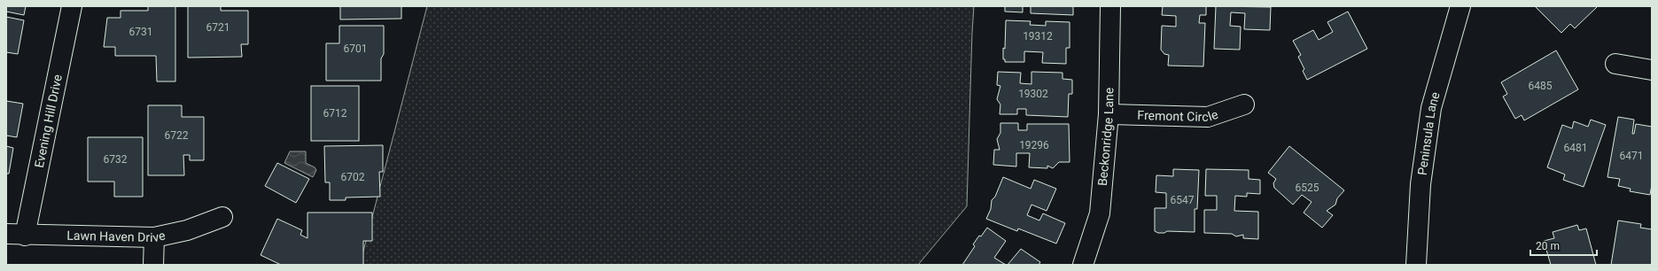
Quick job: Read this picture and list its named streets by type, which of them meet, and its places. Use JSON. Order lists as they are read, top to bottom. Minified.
{"streets":{"street":["Fremont Circle","Evening Hill Drive","Peninsula Lane","Beckonridge Lane","Lawn Haven Drive"]},"crossings":[["Fremont Circle","Beckonridge Lane"],["Evening Hill Drive","Lawn Haven Drive"]],"house_numbers":["6721","6731","19312","6701","6485","19302","6712","6722","19296","6481","6471","6732","6702","6525","6547"],"scale_bar":"20 m"}
